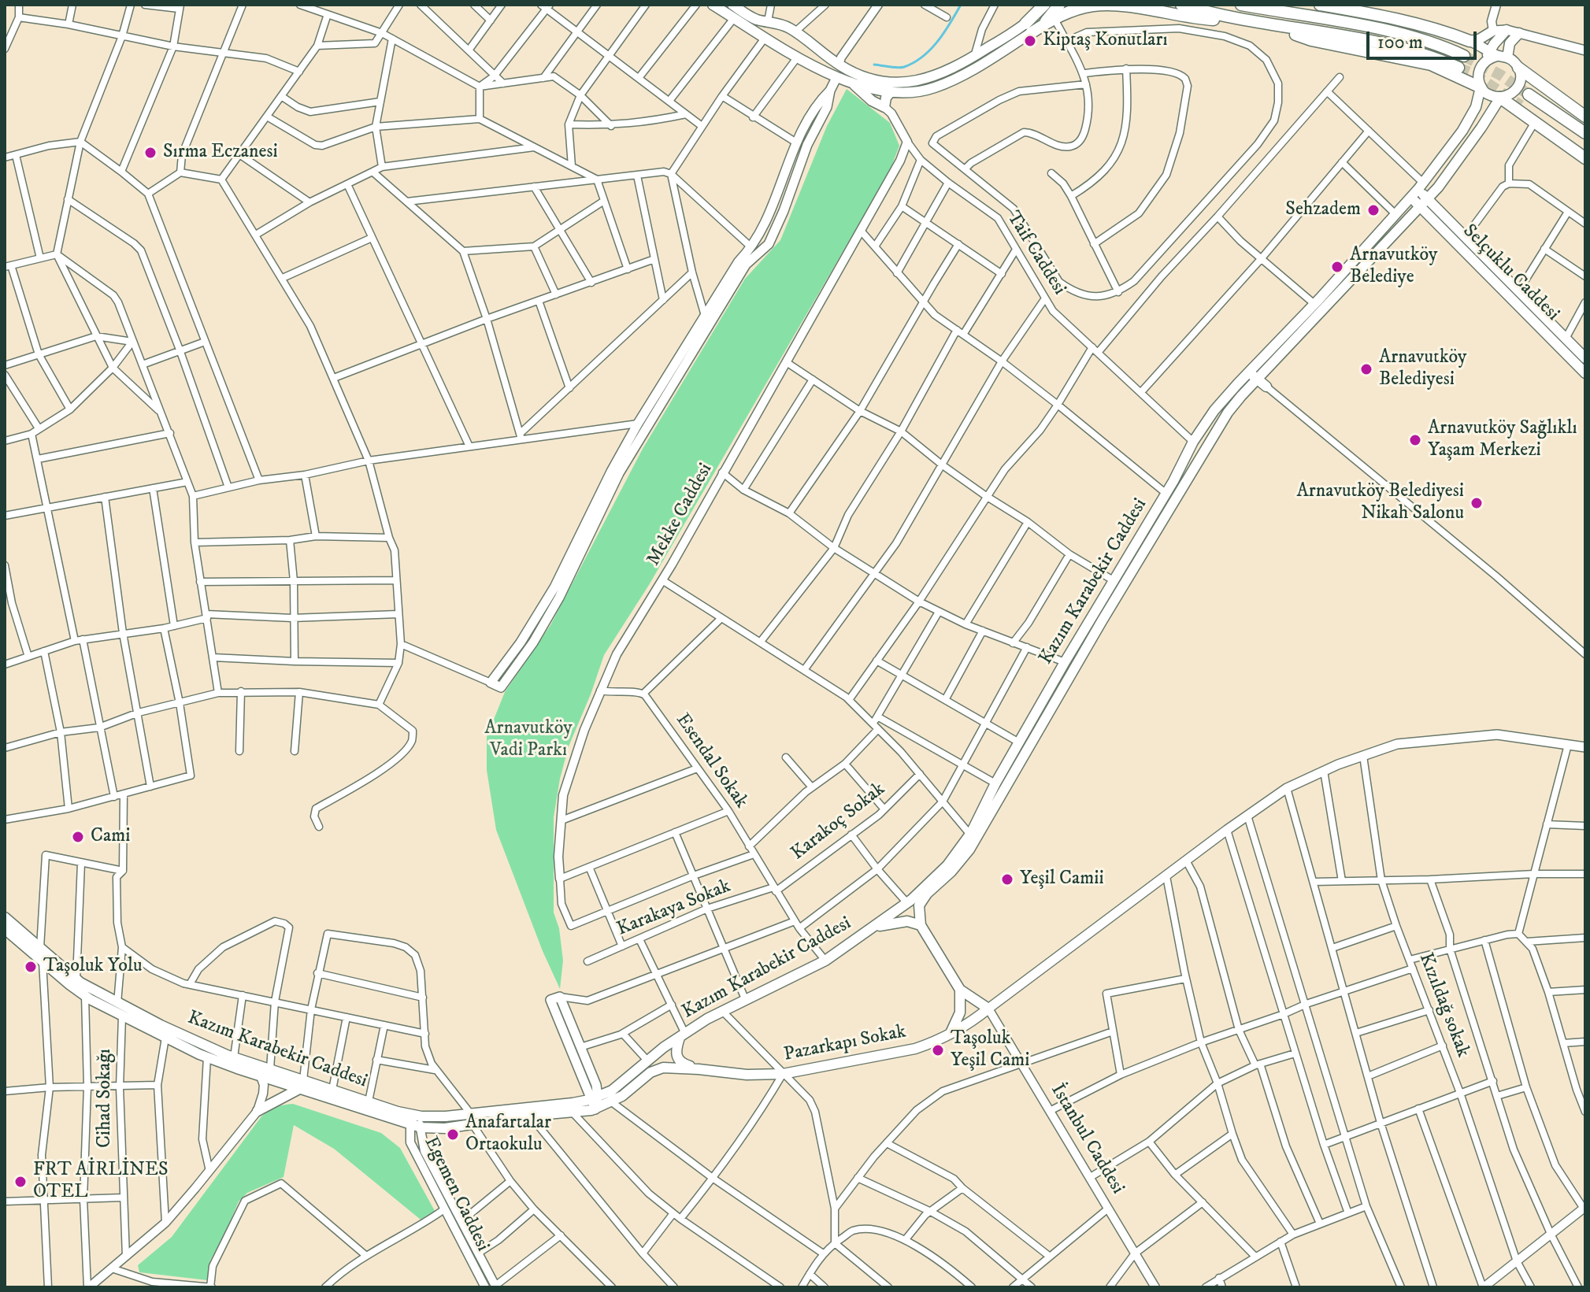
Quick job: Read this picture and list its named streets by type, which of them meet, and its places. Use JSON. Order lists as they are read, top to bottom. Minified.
{"streets":{"main road":["Selçuklu Caddesi","Kazım Karabekir Caddesi","Pazarkapı Sokak"],"street":["Taif Caddesi","Mekke Caddesi","Esendal Sokak","Karakoç Sokak","Karakaya Sokak","Kızıldağ sokak","Cihad Sokağı","İstanbul Caddesi","Egemen Caddesi"]},"crossings":[["Taif Caddesi","Mekke Caddesi"],["Taif Caddesi","Kazım Karabekir Caddesi"],["Selçuklu Caddesi","Kazım Karabekir Caddesi"],["Kazım Karabekir Caddesi","Esendal Sokak"],["Kazım Karabekir Caddesi","Pazarkapı Sokak"],["Kazım Karabekir Caddesi","Cihad Sokağı"],["Kazım Karabekir Caddesi","Egemen Caddesi"],["Esendal Sokak","Karakoç Sokak"],["Esendal Sokak","Karakaya Sokak"],["Karakoç Sokak","Karakaya Sokak"],["Pazarkapı Sokak","İstanbul Caddesi"]],"parks":["Arnavutköy Vadi Parkı"],"places":["Kiptaş Konutları","Sırma Eczanesi","Sehzadem","Arnavutköy Belediye","Arnavutköy Belediyesi","Arnavutköy Sağlıklı Yaşam Merkezi","Arnavutköy Belediyesi Nikah Salonu","Cami","Yeşil Camii","Taşoluk Yolu","Taşoluk Yeşil Cami","Anafartalar Ortaokulu","FRT AİRLİNES OTEL"],"scale_bar":"100 m"}
